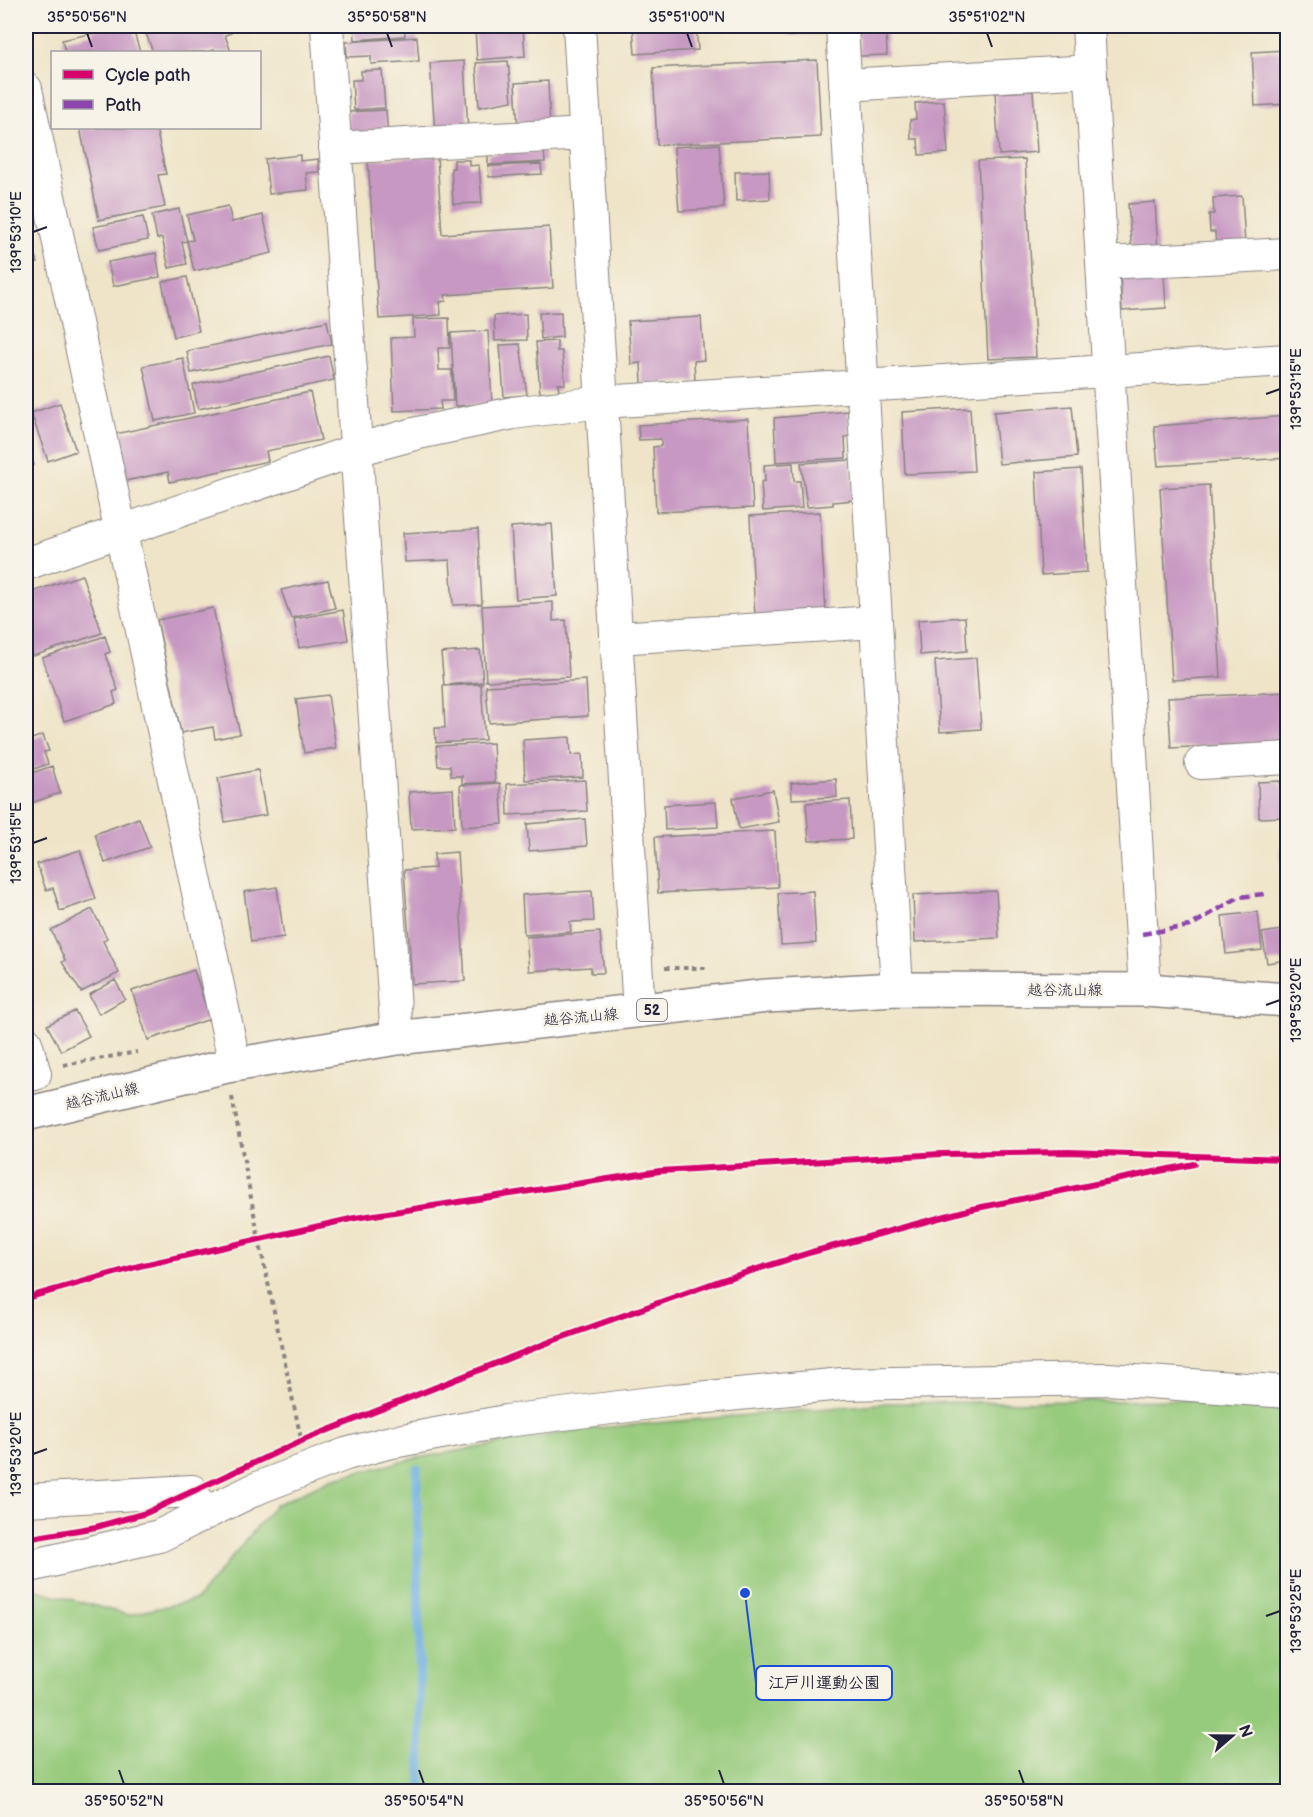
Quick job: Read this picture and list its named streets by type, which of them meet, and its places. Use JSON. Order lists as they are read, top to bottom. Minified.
{"streets":{"main road":["越谷流山線","52"]},"places":["江戸川運動公園"],"legend":["Cycle path","Path"],"north":"right","coordinates":["35°50'56\"N","35°50'58\"N","35°51'00\"N","35°51'02\"N","139°53'10\"E","139°53'15\"E","139°53'20\"E","139°53'25\"E","35°50'52\"N","35°50'54\"N"]}
